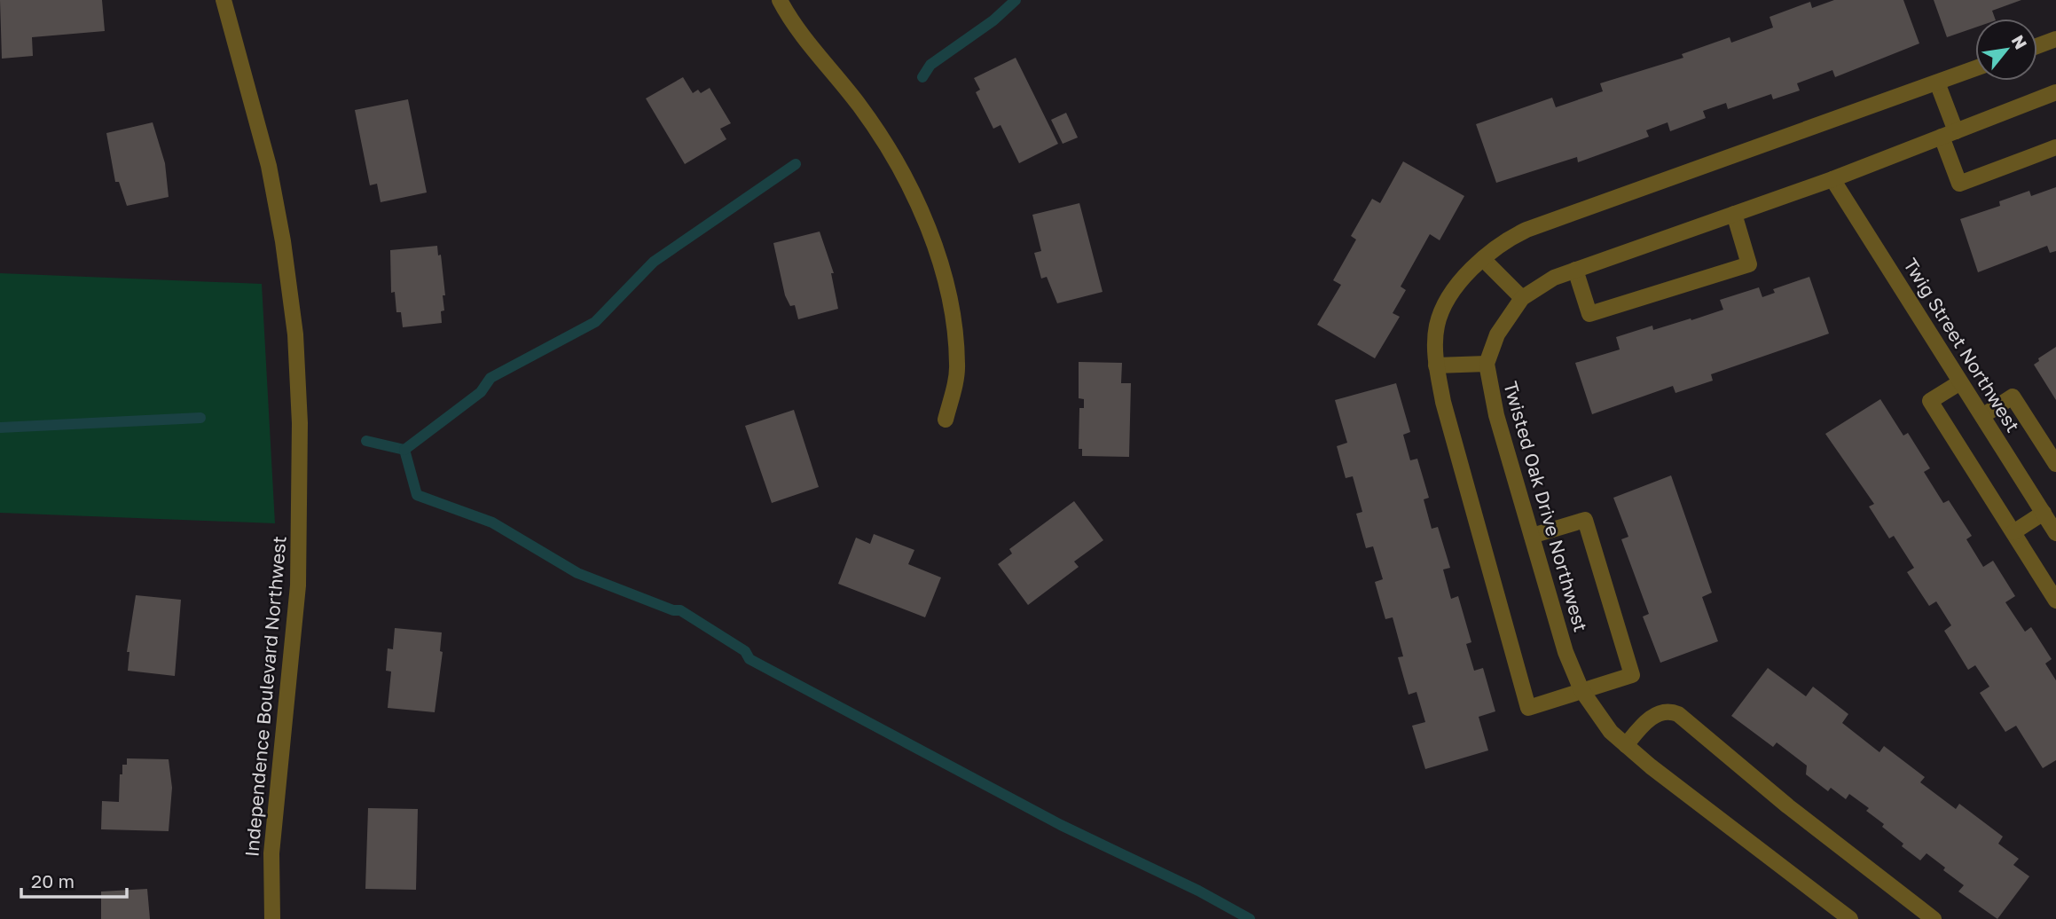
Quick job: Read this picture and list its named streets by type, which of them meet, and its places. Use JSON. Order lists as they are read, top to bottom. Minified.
{"streets":{"street":["Twig Street Northwest","Twisted Oak Drive Northwest","Independence Boulevard Northwest"]},"crossings":[["Twig Street Northwest","Twisted Oak Drive Northwest"]],"scale_bar":"20 m","north":"top right"}
